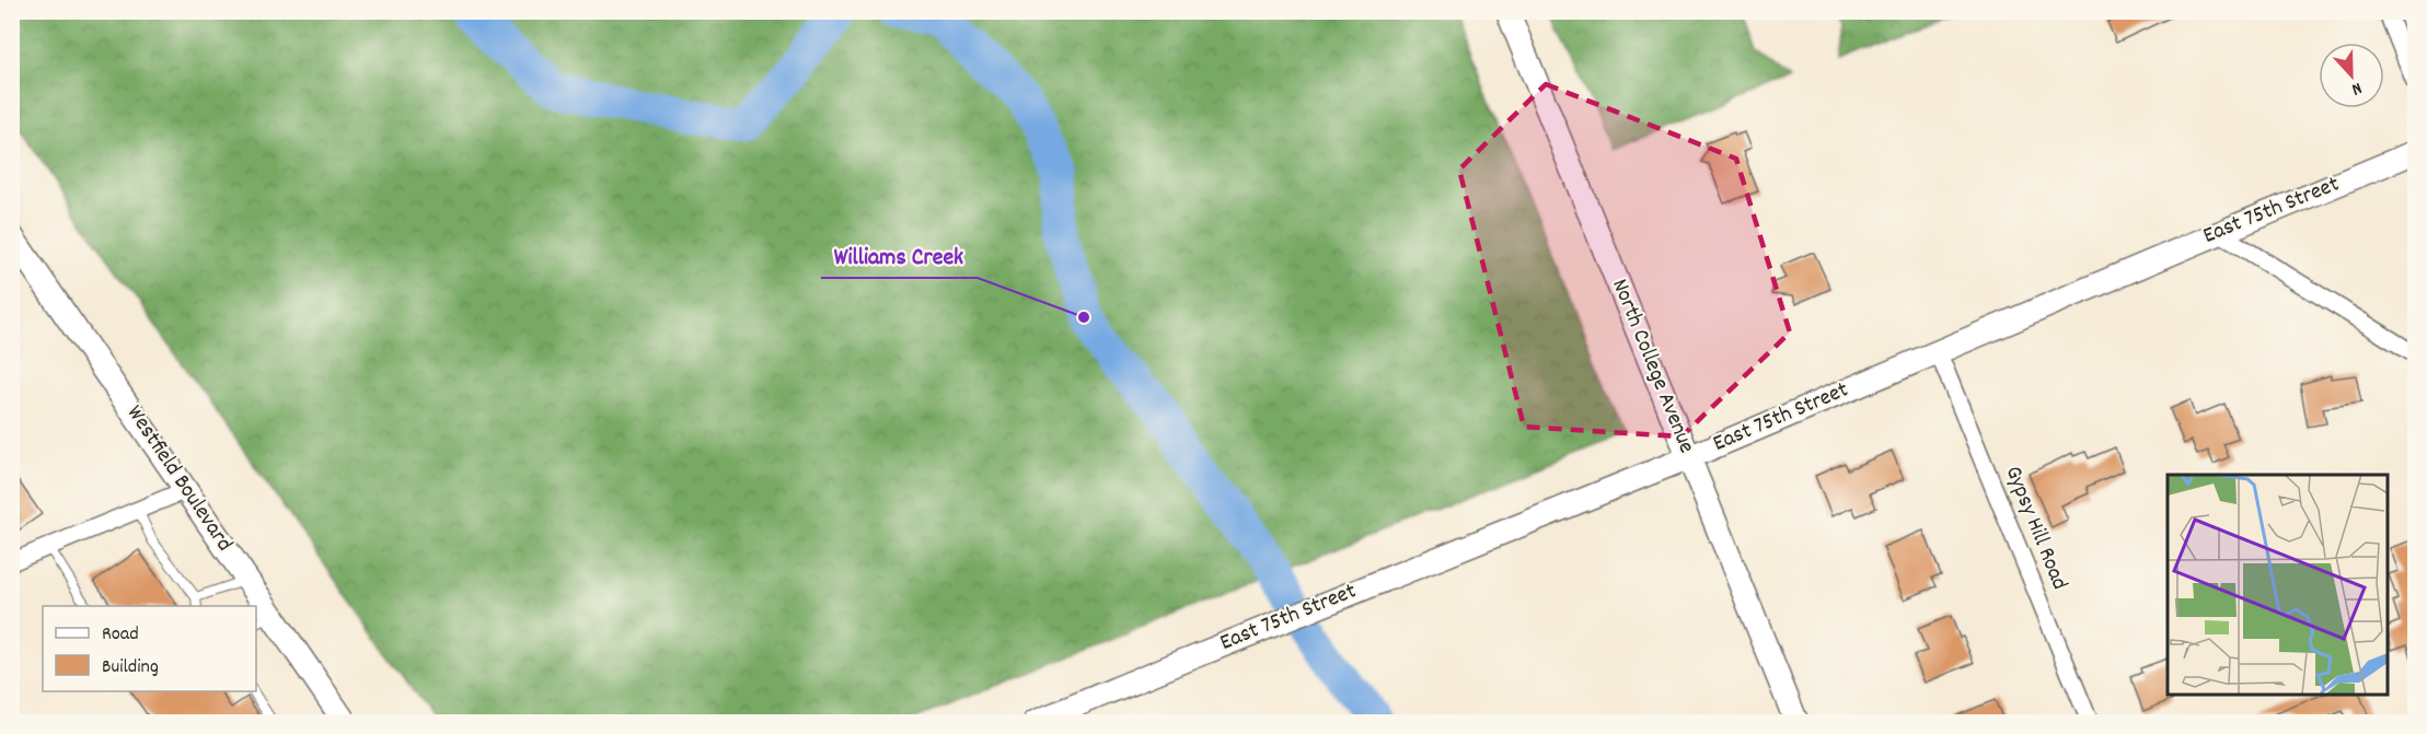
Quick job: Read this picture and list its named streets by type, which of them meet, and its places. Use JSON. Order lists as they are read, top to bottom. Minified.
{"streets":{"street":["East 75th Street","North College Avenue","Westfield Boulevard","Gypsy Hill Road"]},"crossings":[["East 75th Street","North College Avenue"],["East 75th Street","Gypsy Hill Road"]],"places":["Williams Creek"],"legend":["Road","Building"],"north":"bottom"}
